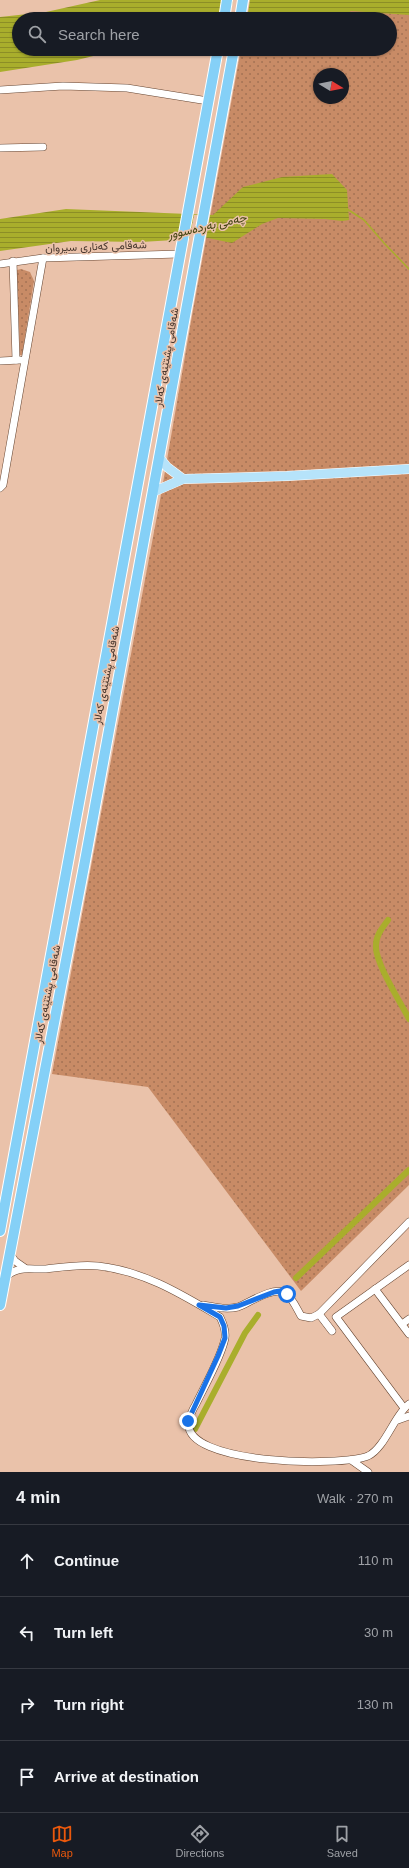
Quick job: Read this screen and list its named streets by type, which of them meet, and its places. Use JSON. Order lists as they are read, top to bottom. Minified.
{"streets":{"highway":["شەقامی پشتێنەی کەلار"],"street":["شەقامی کەناری سیروان"]},"crossings":[["شەقامی کەناری سیروان","شەقامی پشتێنەی کەلار"]],"water":["چەمی بەردەسوور"],"north":"right","page":{"search":"Search here","heading":["4 min","Walk · 270 m"],"list":[["Continue","110 m"],["Turn left","30 m"],["Turn right","130 m"],"Arrive at destination"],"nav":["Map","Directions","Saved"]}}
